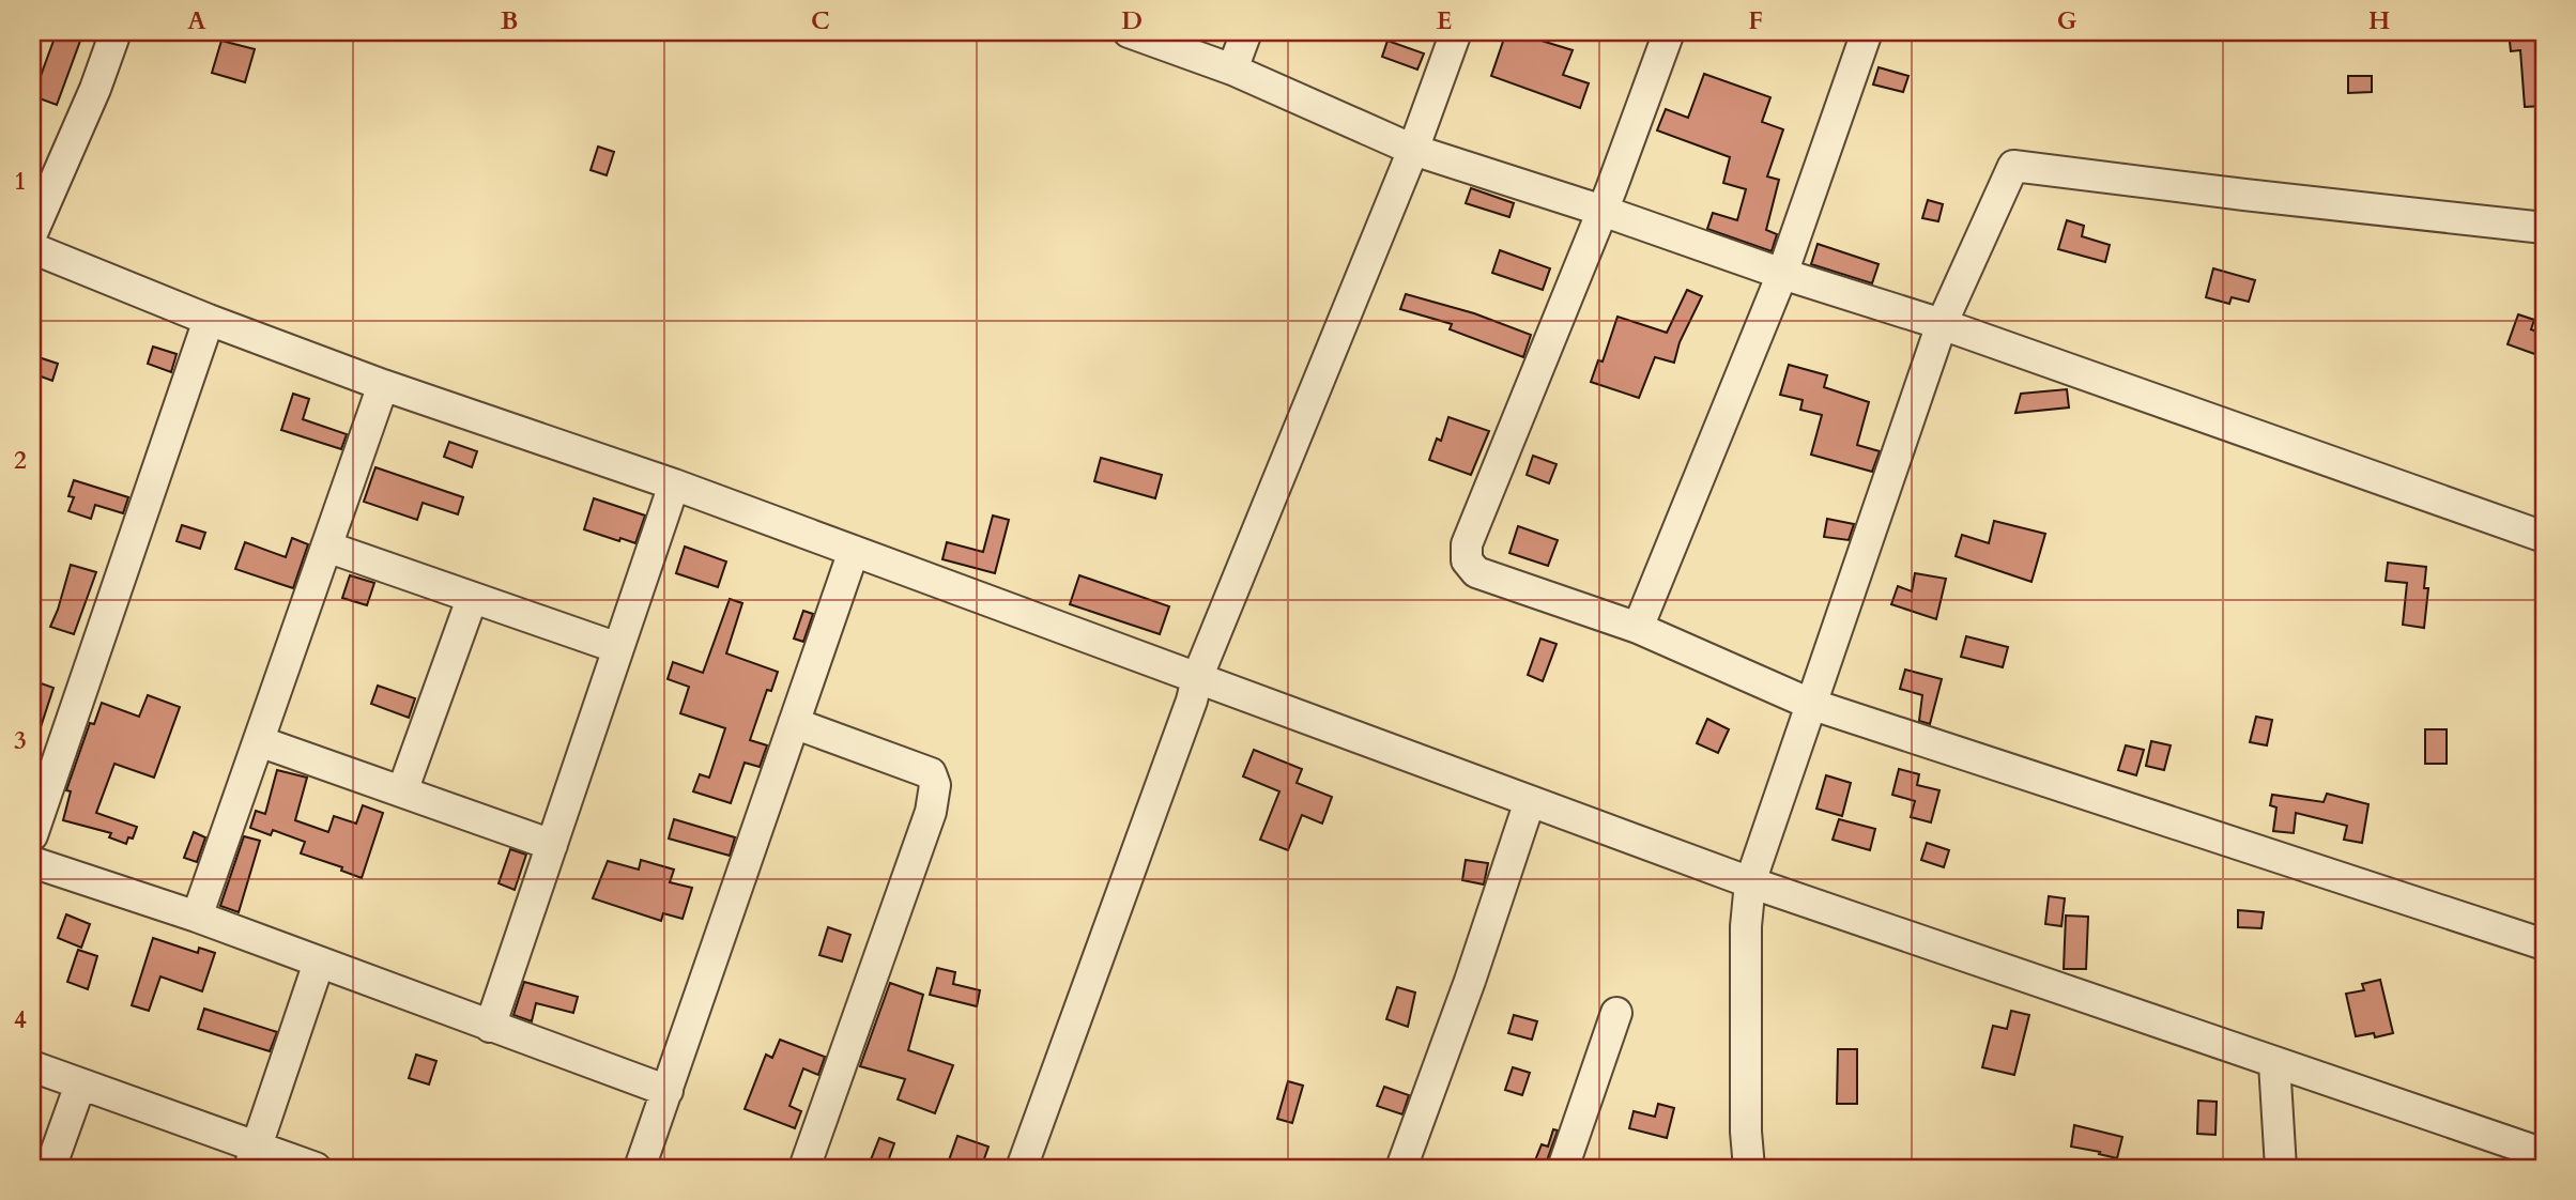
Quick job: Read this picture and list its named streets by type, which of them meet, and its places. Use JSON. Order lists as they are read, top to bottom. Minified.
{"grid":{"columns":["A","B","C","D","E","F","G","H"],"rows":["1","2","3","4"]}}
